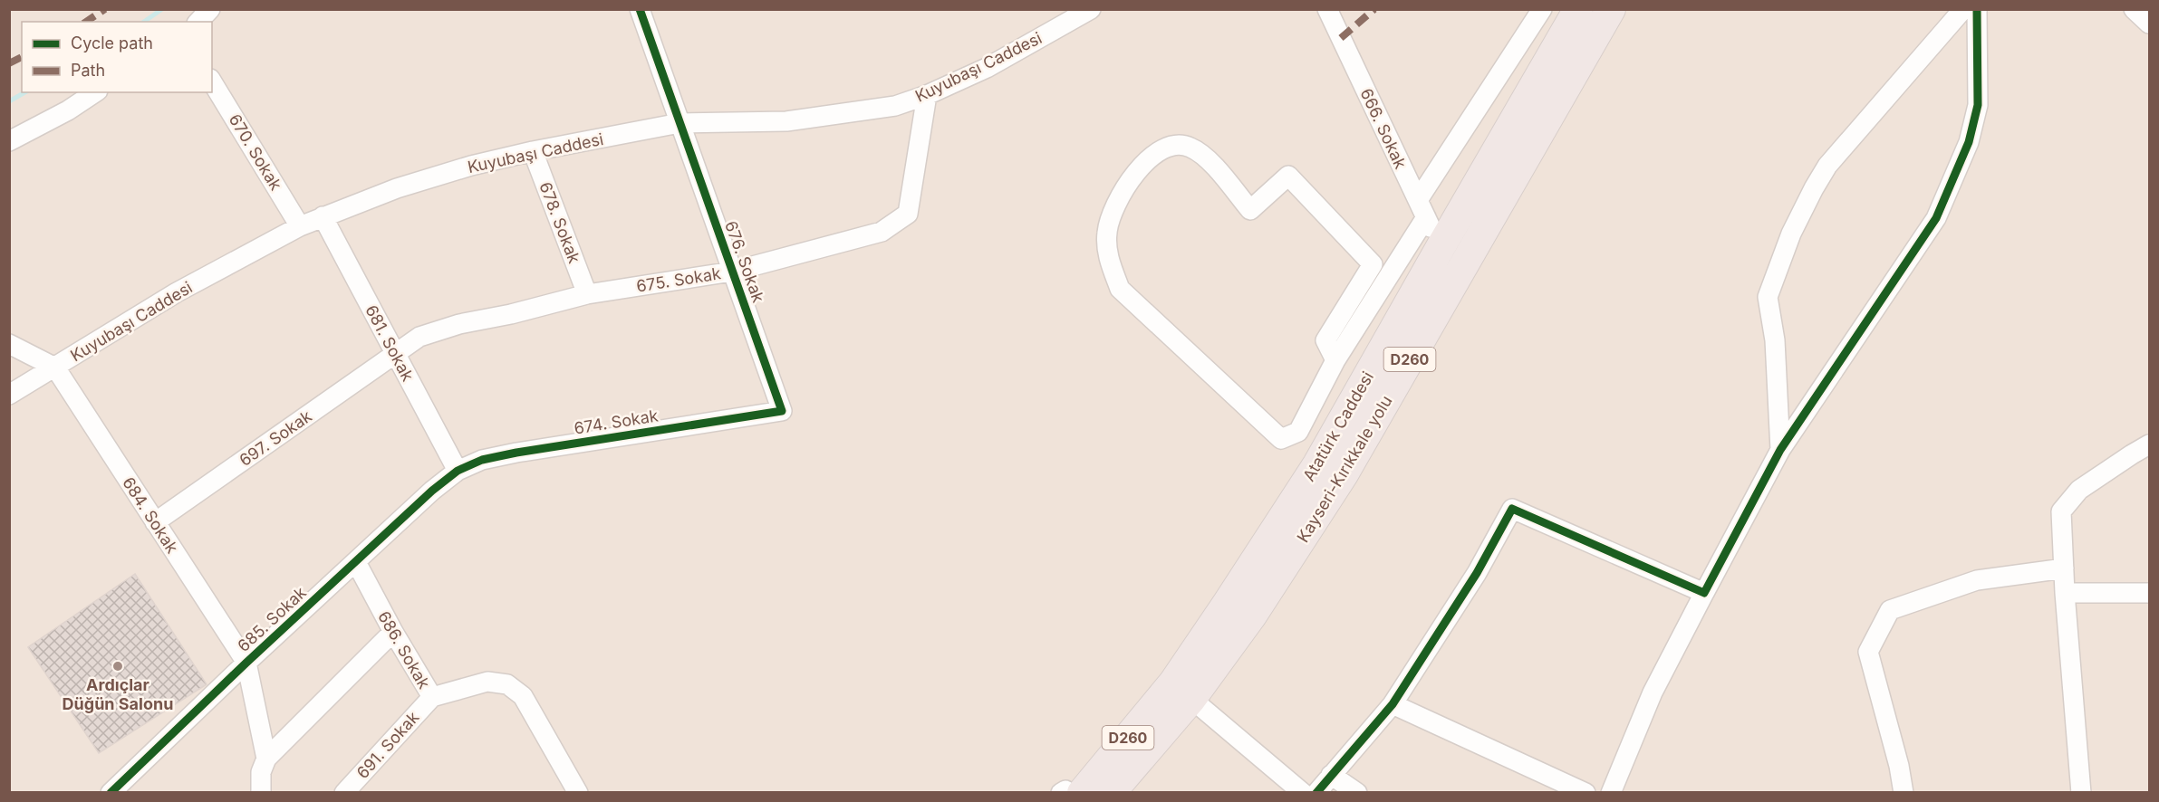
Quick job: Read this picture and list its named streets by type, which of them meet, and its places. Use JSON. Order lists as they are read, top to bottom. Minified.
{"streets":{"highway":["D260","Atatürk Caddesi","Kayseri-Kırıkkale yolu"],"street":["Kuyubaşı Caddesi","666. Sokak","670. Sokak","678. Sokak","676. Sokak","675. Sokak","681. Sokak","674. Sokak","697. Sokak","684. Sokak","685. Sokak","686. Sokak","691. Sokak"]},"crossings":[["Kuyubaşı Caddesi","670. Sokak"],["Kuyubaşı Caddesi","678. Sokak"],["Kuyubaşı Caddesi","676. Sokak"],["Kuyubaşı Caddesi","675. Sokak"],["Kuyubaşı Caddesi","681. Sokak"],["Kuyubaşı Caddesi","684. Sokak"],["666. Sokak","Atatürk Caddesi"],["678. Sokak","675. Sokak"],["676. Sokak","675. Sokak"],["676. Sokak","674. Sokak"],["675. Sokak","681. Sokak"],["675. Sokak","697. Sokak"],["681. Sokak","674. Sokak"],["681. Sokak","697. Sokak"],["681. Sokak","685. Sokak"],["674. Sokak","685. Sokak"],["Atatürk Caddesi","Kayseri-Kırıkkale yolu"],["697. Sokak","684. Sokak"],["684. Sokak","685. Sokak"],["685. Sokak","686. Sokak"],["686. Sokak","691. Sokak"]],"places":["Ardıçlar Düğün Salonu"],"legend":["Cycle path","Path"]}
